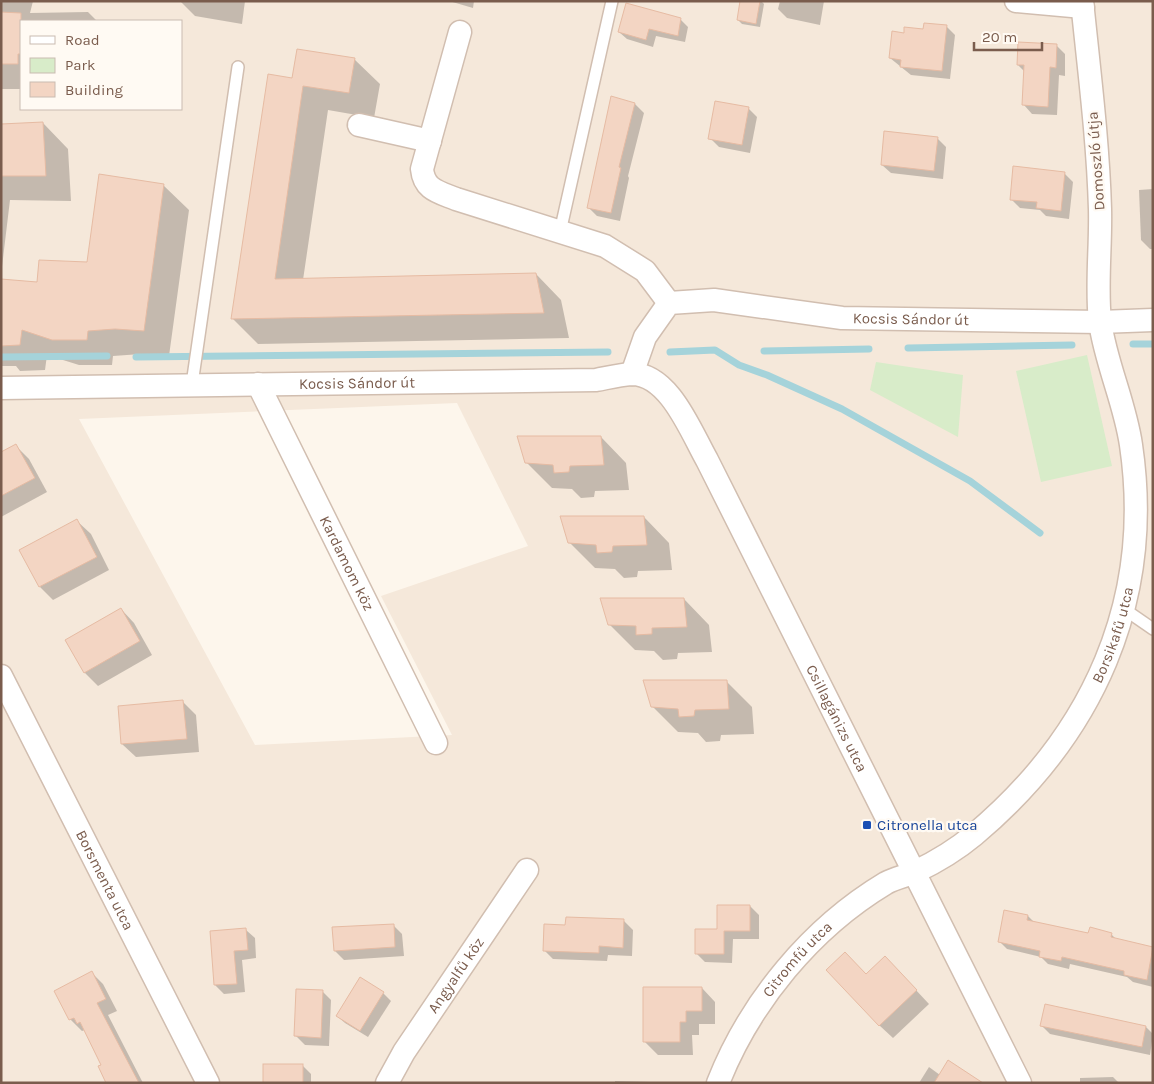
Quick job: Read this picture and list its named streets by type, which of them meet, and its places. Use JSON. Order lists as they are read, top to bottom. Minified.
{"streets":{"street":["Domoszló útja","Kocsis Sándor út","Kardamom köz","Borsikafű utca","Csillagánizs utca","Borsmenta utca","Citromfű utca","Angyalfű köz"]},"crossings":[["Domoszló útja","Kocsis Sándor út"],["Domoszló útja","Borsikafű utca"],["Kocsis Sándor út","Kardamom köz"],["Kocsis Sándor út","Borsikafű utca"],["Kocsis Sándor út","Csillagánizs utca"],["Borsikafű utca","Csillagánizs utca"],["Borsikafű utca","Citromfű utca"],["Csillagánizs utca","Citromfű utca"]],"places":{"transit":["Citronella utca"]},"legend":["Road","Park","Building"],"scale_bar":"20 m"}
